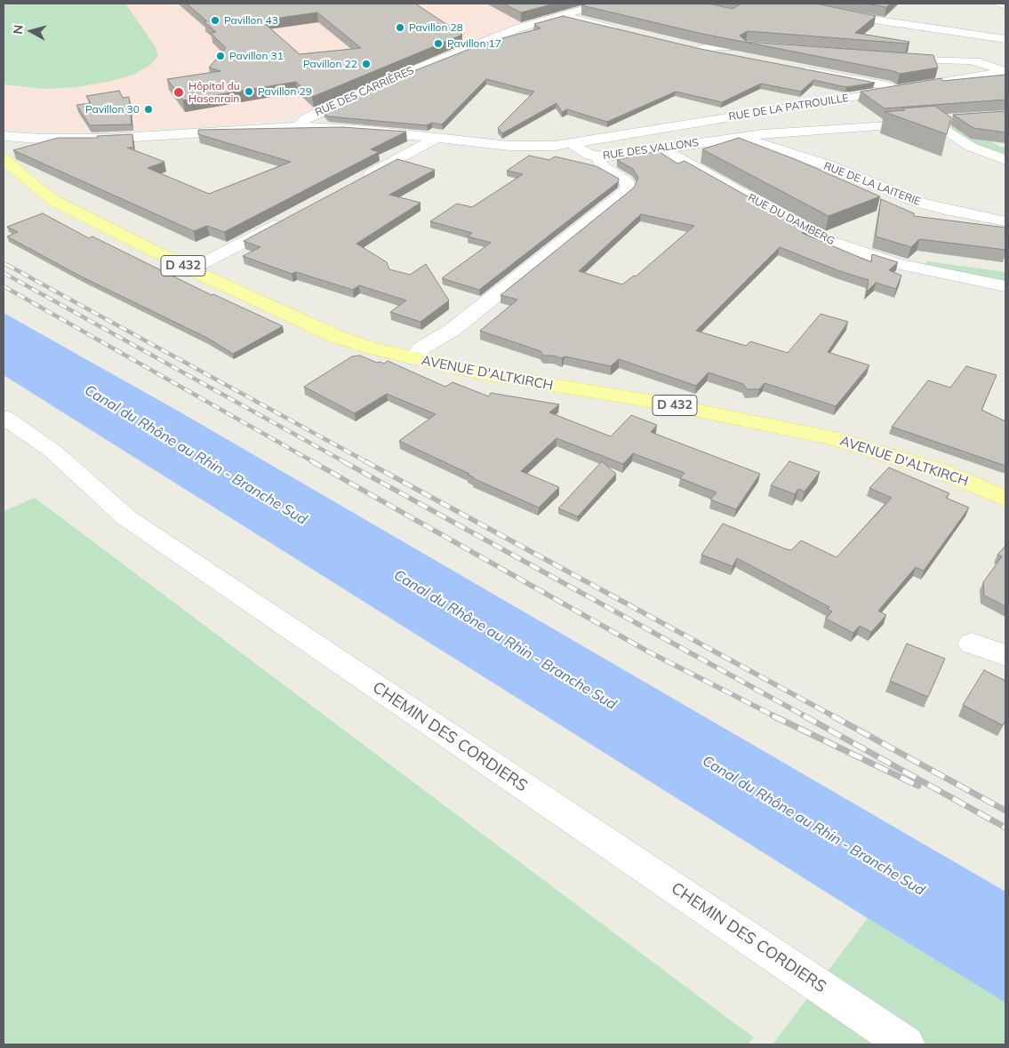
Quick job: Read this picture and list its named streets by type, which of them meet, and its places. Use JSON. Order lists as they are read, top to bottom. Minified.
{"streets":{"main road":["D 432","AVENUE D'ALTKIRCH"],"street":["RUE DES CARRIÈRES","RUE DE LA PATROUILLE","RUE DES VALLONS","RUE DE LA LAITERIE","RUE DU DAMBERG","CHEMIN DES CORDIERS"]},"crossings":[["RUE DE LA PATROUILLE","RUE DES VALLONS"],["RUE DES VALLONS","RUE DE LA LAITERIE"],["RUE DES VALLONS","RUE DU DAMBERG"]],"water":["Canal du Rhône au Rhin - Branche Sud"],"places":["Pavillon 43","Pavillon 28","Pavillon 17","Pavillon 31","Pavillon 22","Pavillon 29","Hôpital du Hasenrain","Pavillon 30"],"north":"left"}
